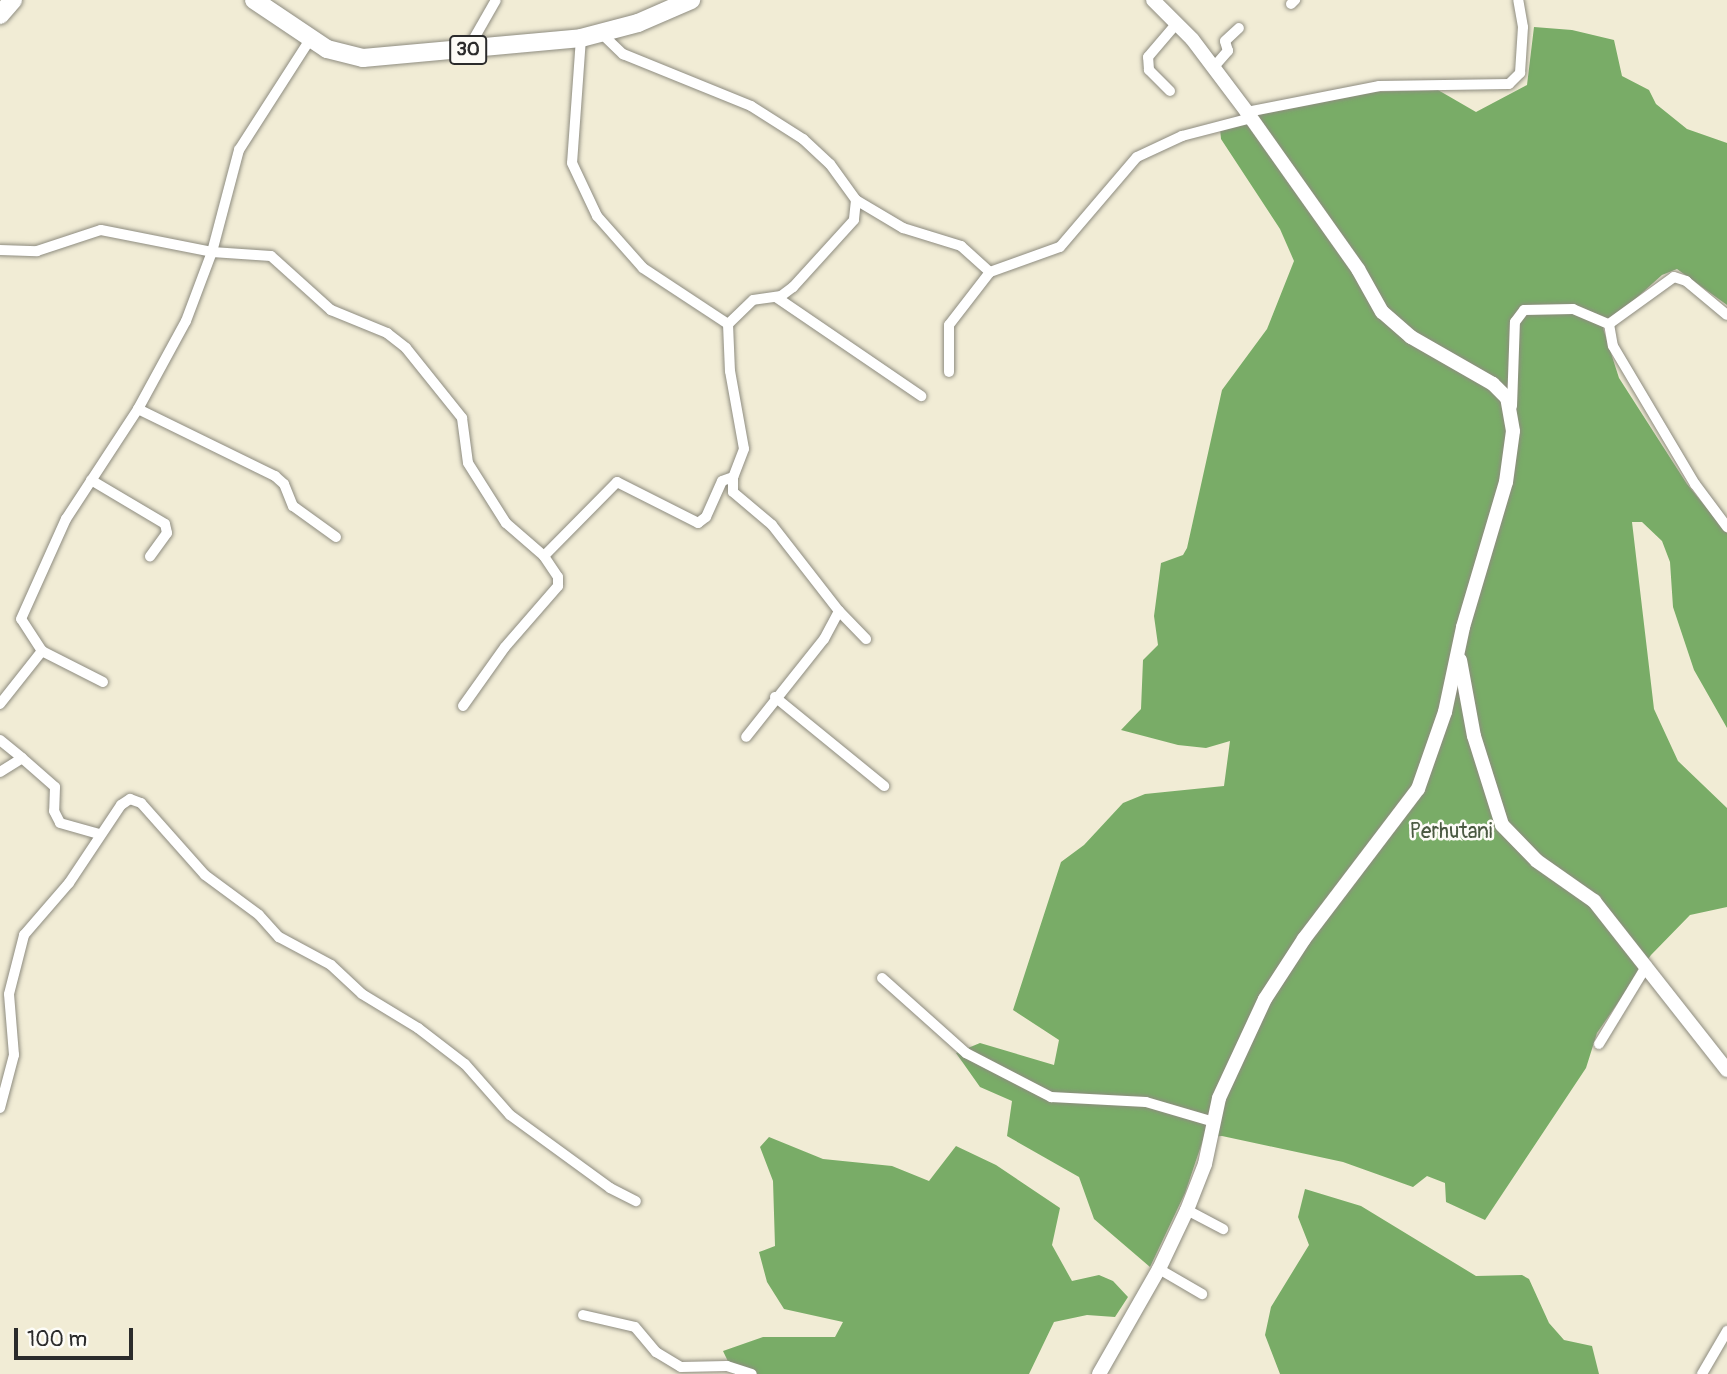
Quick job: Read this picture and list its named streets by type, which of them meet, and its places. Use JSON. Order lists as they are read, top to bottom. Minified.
{"streets":{"highway":["30"]},"parks":["Perhutani"],"scale_bar":"100 m"}
